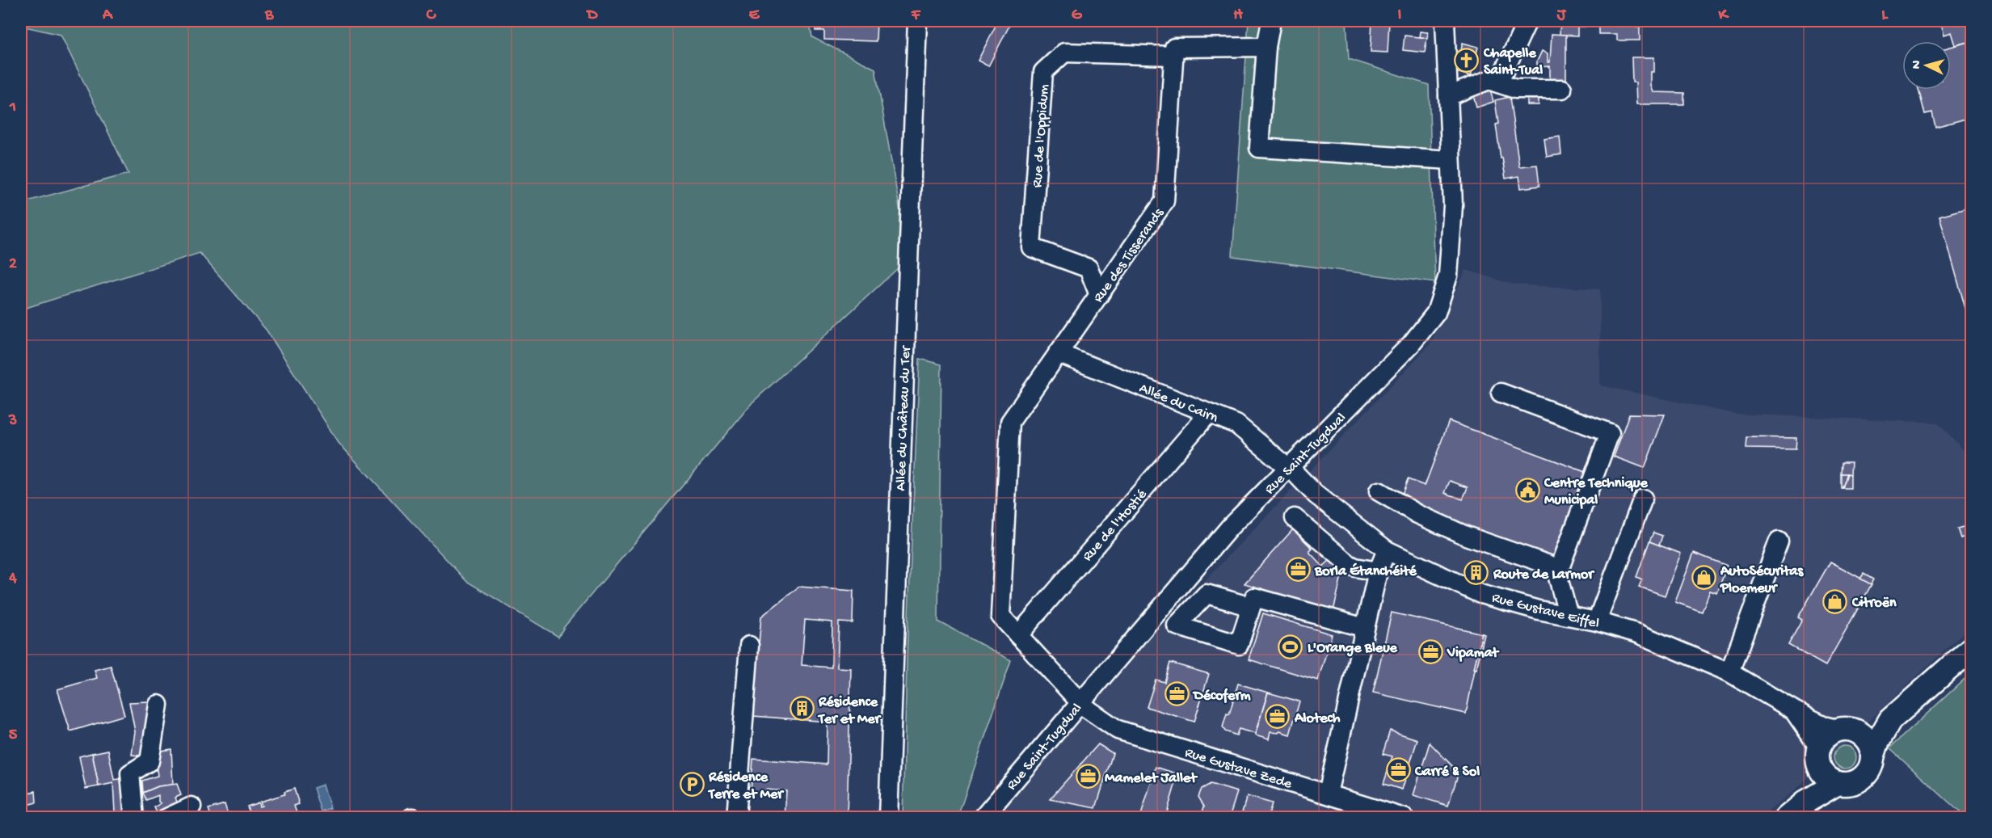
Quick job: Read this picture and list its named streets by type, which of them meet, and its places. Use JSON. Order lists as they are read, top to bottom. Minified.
{"streets":{"street":["Rue de l'Oppidum","Rue des Tisserands","Allée du Cairn","Allée du Château du Ter","Rue Saint-Tugdual","Rue de l'Hostié","Rue Gustave Eiffel","Rue Gustave Zede"]},"crossings":[["Rue de l'Oppidum","Rue des Tisserands"],["Rue des Tisserands","Allée du Cairn"],["Rue des Tisserands","Rue Saint-Tugdual"],["Rue des Tisserands","Rue de l'Hostié"],["Rue des Tisserands","Rue Gustave Zede"],["Allée du Cairn","Rue Saint-Tugdual"],["Allée du Cairn","Rue de l'Hostié"],["Allée du Cairn","Rue Gustave Eiffel"],["Rue Saint-Tugdual","Rue Gustave Eiffel"],["Rue Saint-Tugdual","Rue Gustave Zede"]],"places":{"church":["Chapelle Saint-Tual"],"public building":["Centre Technique Municipal"],"office":["Borla Étanchéité","Vipamat","Décoferm","Alotech","Carré & Sol","Mamelet Jallet"],"building":["Route de Larmor","Résidence Ter et Mer"],"shop":["AutoSécuritas Ploemeur","Citroën"],"sports":["L'Orange Bleue"],"parking":["Résidence Terre et Mer"]},"north":"left","grid":{"columns":["A","B","C","D","E","F","G","H","I","J","K","L"],"rows":["1","2","3","4","5"]}}
